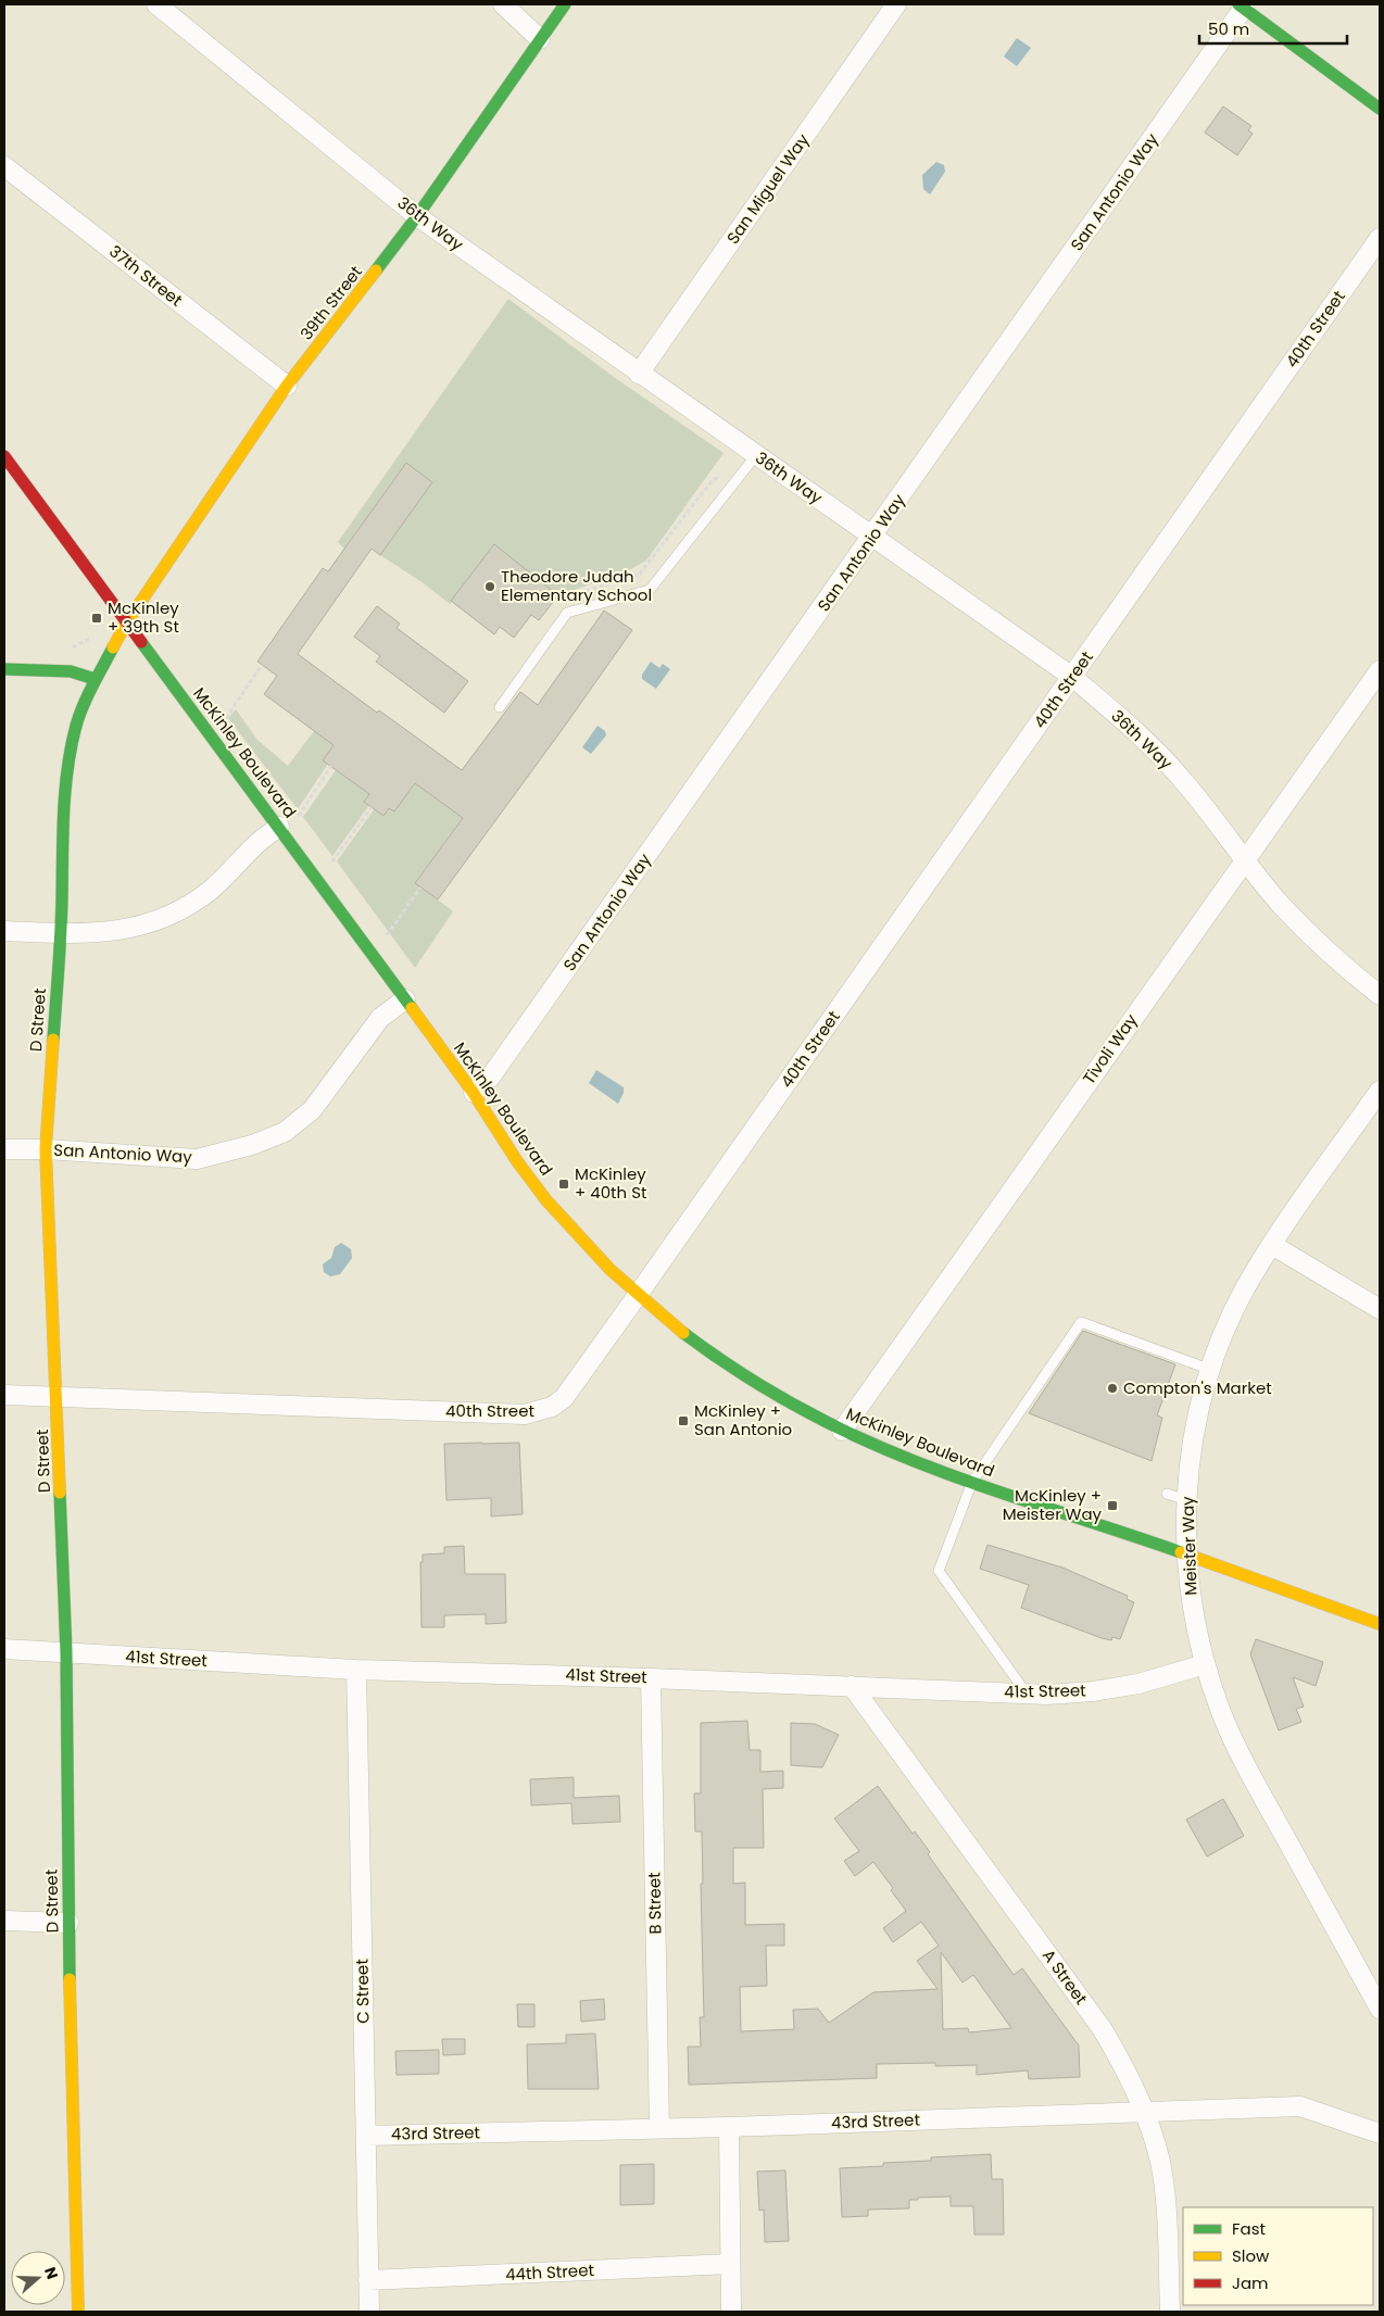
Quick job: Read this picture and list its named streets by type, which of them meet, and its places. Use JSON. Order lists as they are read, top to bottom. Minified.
{"streets":{"street":["San Miguel Way","San Antonio Way","36th Way","37th Street","39th Street","40th Street","McKinley Boulevard","D Street","Tivoli Way","Meister Way","41st Street","B Street","A Street","C Street","43rd Street","44th Street"]},"crossings":[["San Miguel Way","36th Way"],["San Antonio Way","36th Way"],["San Antonio Way","McKinley Boulevard"],["San Antonio Way","D Street"],["36th Way","39th Street"],["36th Way","40th Street"],["36th Way","Tivoli Way"],["37th Street","39th Street"],["39th Street","McKinley Boulevard"],["39th Street","D Street"],["40th Street","McKinley Boulevard"],["40th Street","D Street"],["McKinley Boulevard","D Street"],["McKinley Boulevard","Tivoli Way"],["McKinley Boulevard","Meister Way"],["D Street","41st Street"],["Meister Way","41st Street"],["41st Street","B Street"],["41st Street","A Street"],["41st Street","C Street"],["B Street","43rd Street"],["A Street","43rd Street"],["C Street","43rd Street"],["C Street","44th Street"]],"places":{"other":["Theodore Judah Elementary School","Compton's Market"],"transit":["McKinley + 39th St","McKinley + 40th St","McKinley + San Antonio","McKinley + Meister Way"]},"legend":["Fast","Slow","Jam"],"scale_bar":"50 m","north":"right"}
